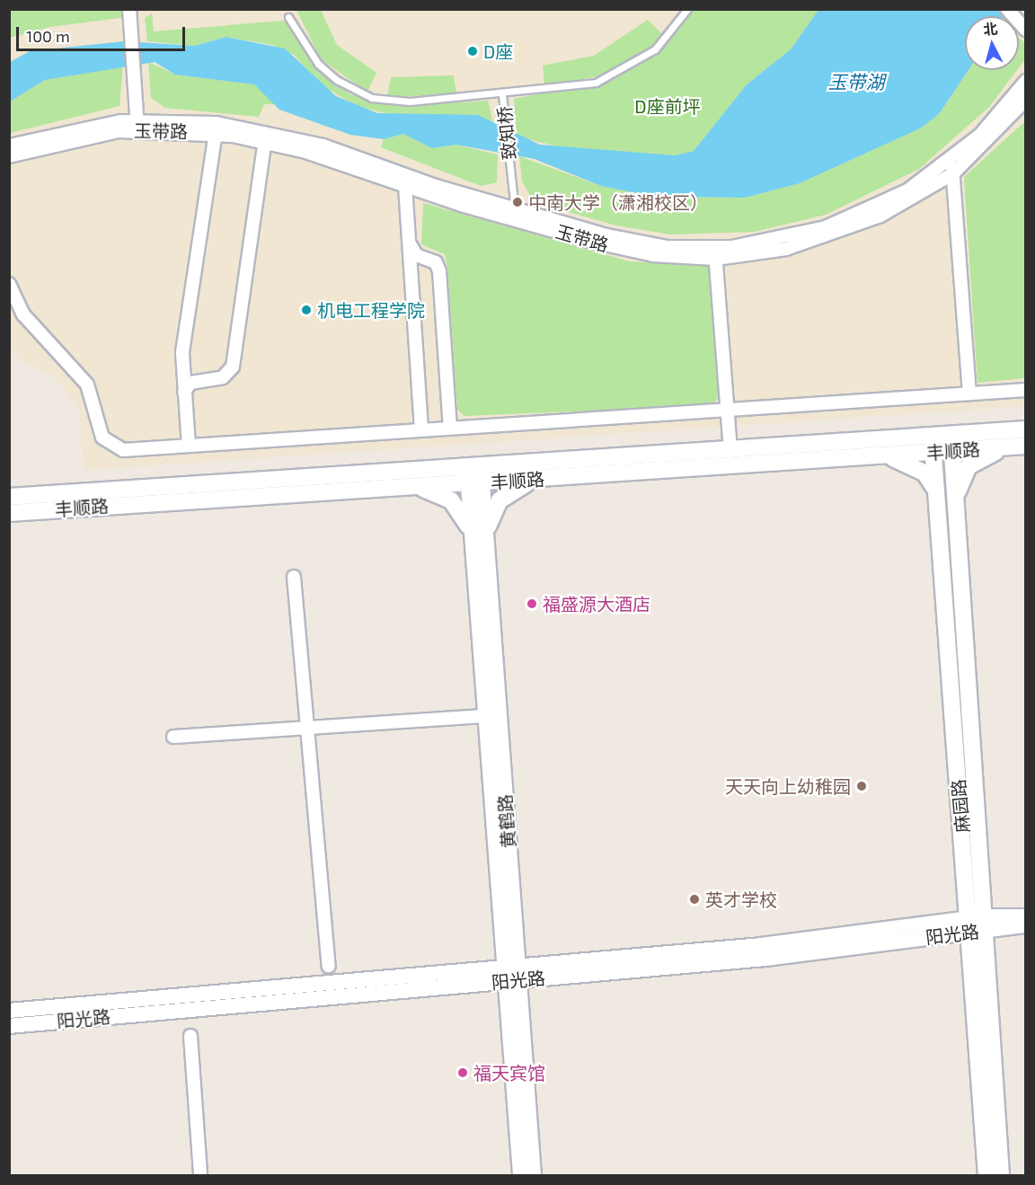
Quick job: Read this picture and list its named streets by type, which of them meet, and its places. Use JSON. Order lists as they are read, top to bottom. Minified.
{"streets":{"main road":["丰顺路","麻园路","黄鹤路"],"street":["玉带路","阳光路"],"lane":["致知桥"]},"crossings":[["玉带路","致知桥"],["丰顺路","麻园路"],["丰顺路","黄鹤路"],["麻园路","阳光路"],["黄鹤路","阳光路"]],"water":["玉带湖"],"parks":["D座前坪"],"places":["D座","中南大学（潇湘校区）","机电工程学院","福盛源大酒店","天天向上幼稚园","英才学校","福天宾馆"],"scale_bar":"100 m","north":"top"}
